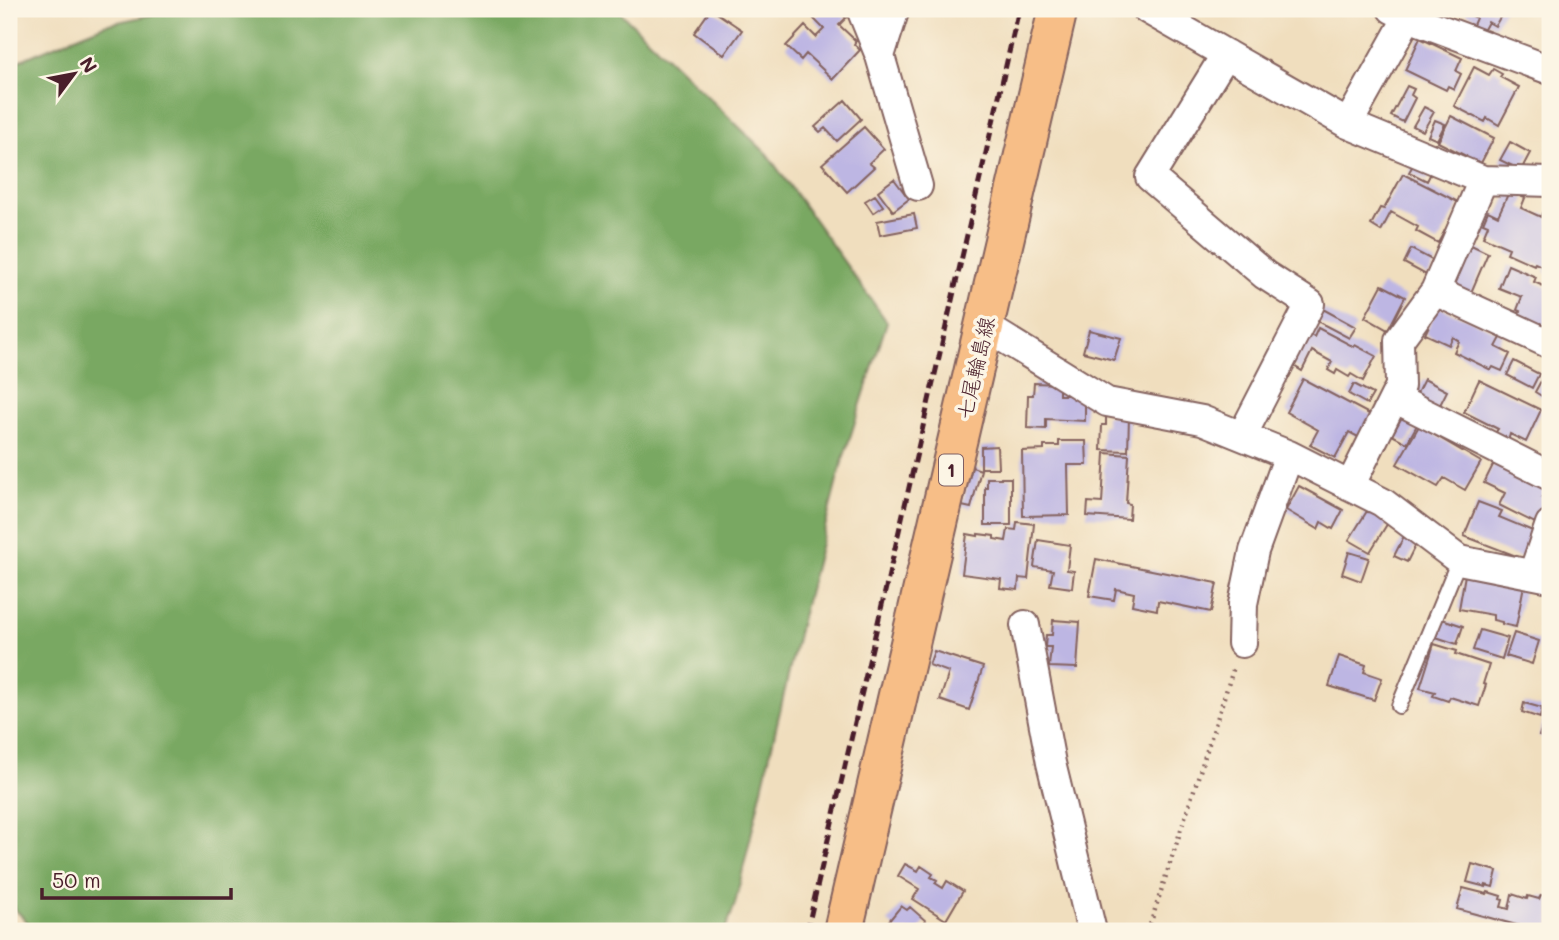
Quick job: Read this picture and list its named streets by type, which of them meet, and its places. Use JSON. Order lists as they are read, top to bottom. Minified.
{"streets":{"main road":["七尾輪島線","1"]},"scale_bar":"50 m","north":"top right"}
